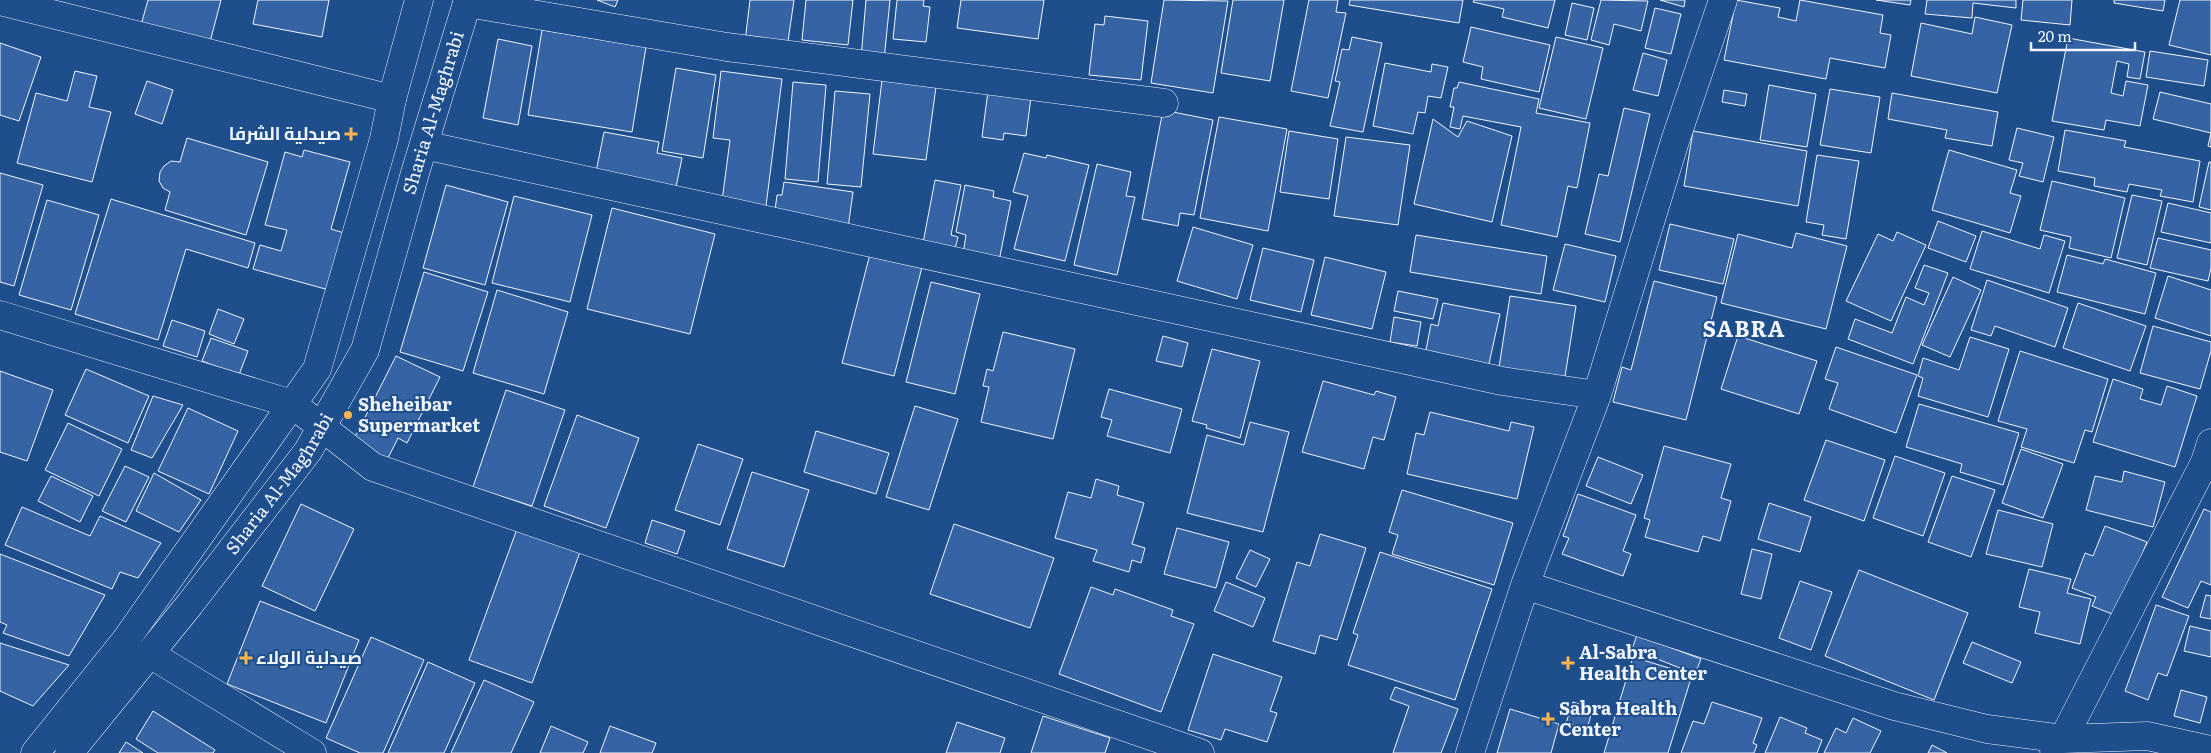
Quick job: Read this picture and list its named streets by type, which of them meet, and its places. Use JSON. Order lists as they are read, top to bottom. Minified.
{"streets":{"street":["Sharia Al-Maghrabi"]},"districts":["SABRA"],"places":{"health":["صيدلية الشرفا","صيدلية الولاء","Al-Sabra Health Center","Sabra Health Center"],"other":["Sheheibar Supermarket"]},"scale_bar":"20 m"}
